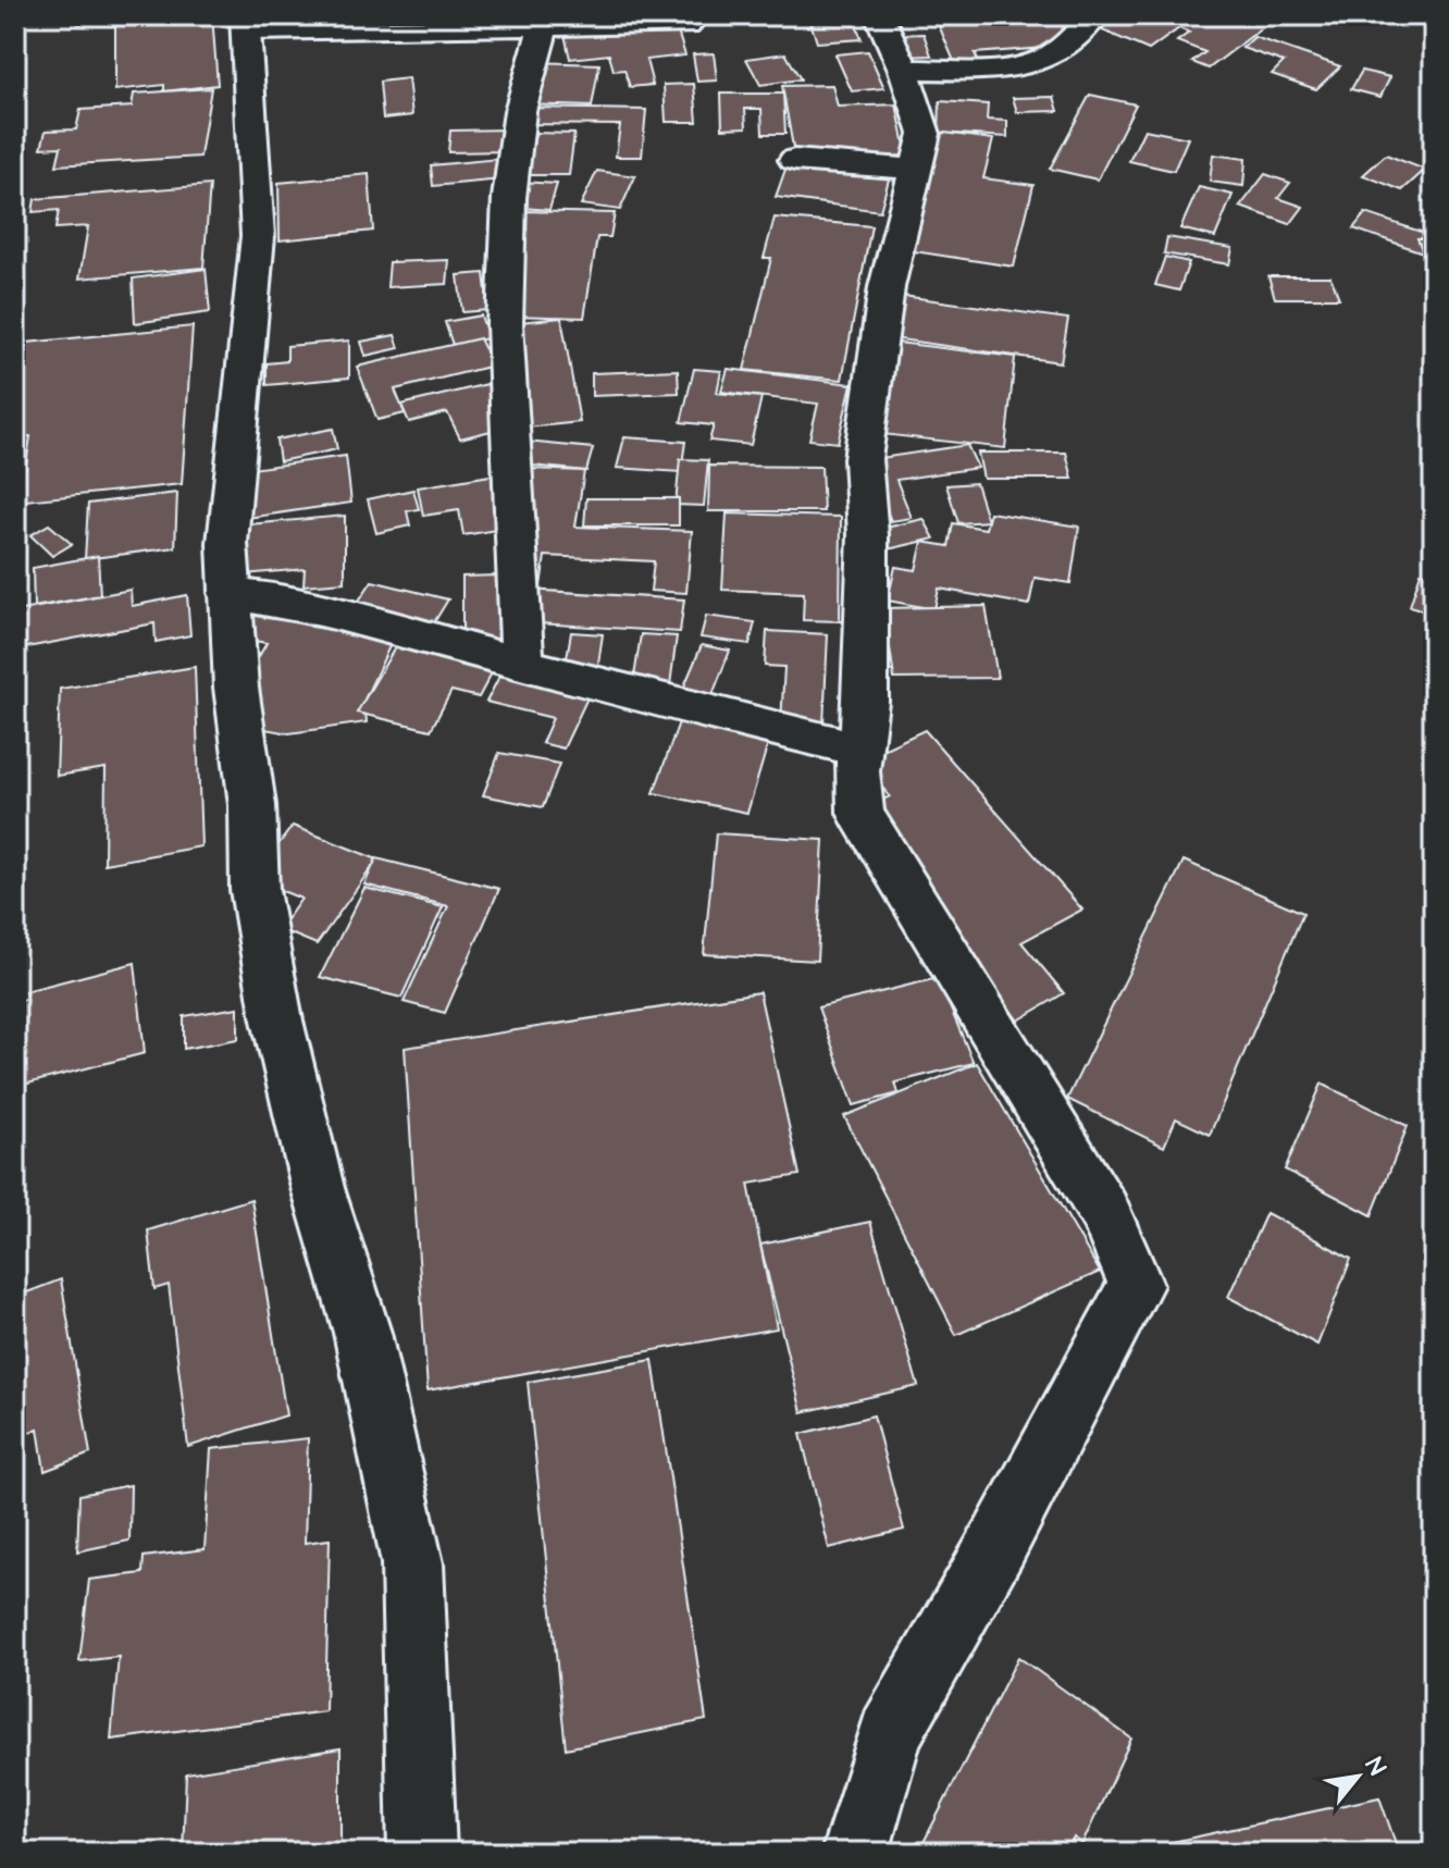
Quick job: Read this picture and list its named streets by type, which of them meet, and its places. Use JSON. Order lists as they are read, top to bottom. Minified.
{"north":"top right"}
